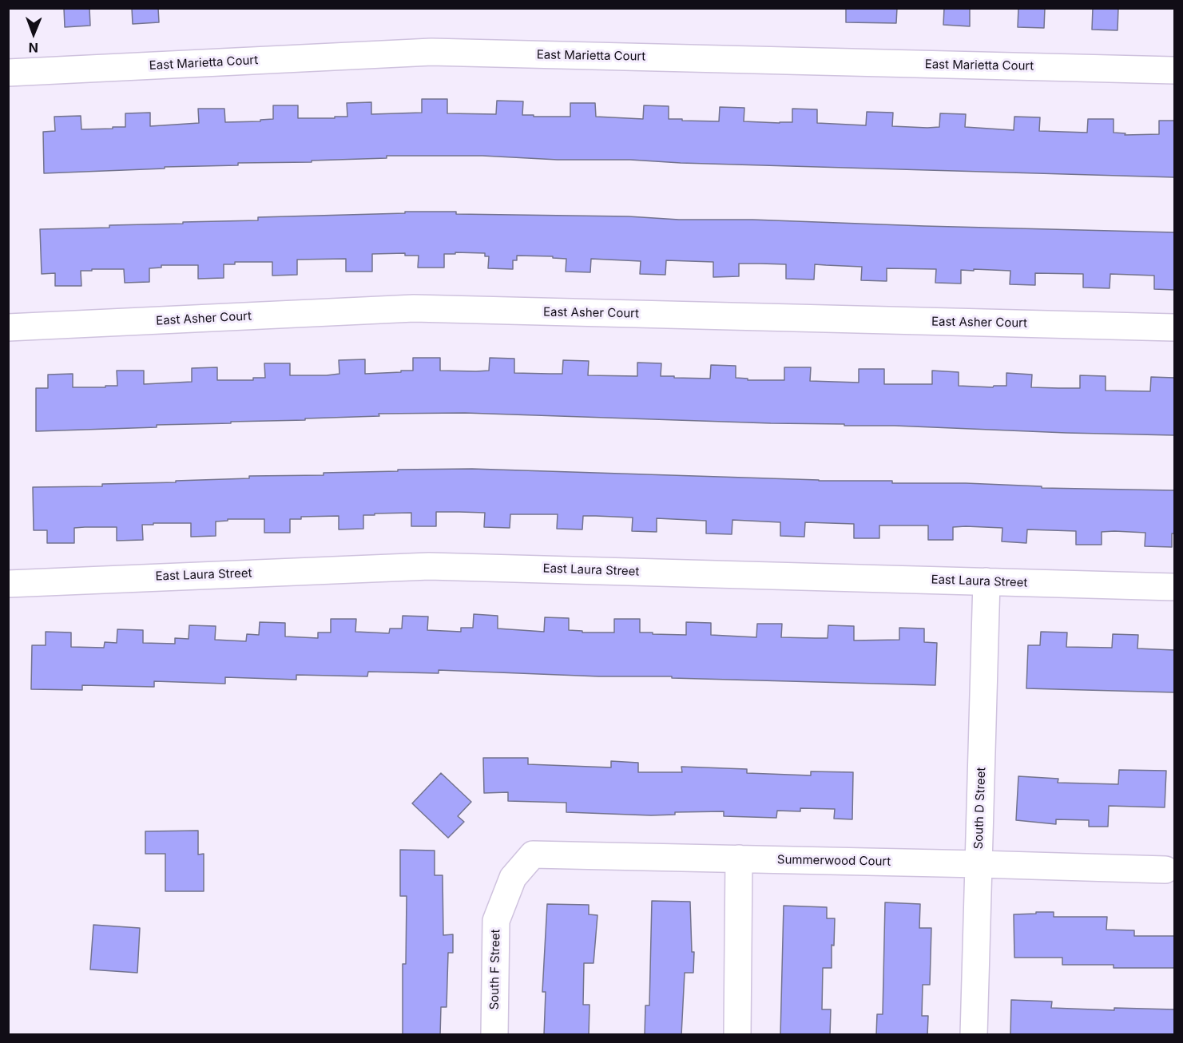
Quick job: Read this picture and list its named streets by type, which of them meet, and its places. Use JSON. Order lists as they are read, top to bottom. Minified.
{"streets":{"street":["East Marietta Court","East Asher Court","East Laura Street","South D Street","Summerwood Court","South F Street"]},"crossings":[["East Laura Street","South D Street"],["South D Street","Summerwood Court"],["Summerwood Court","South F Street"]],"north":"bottom"}
